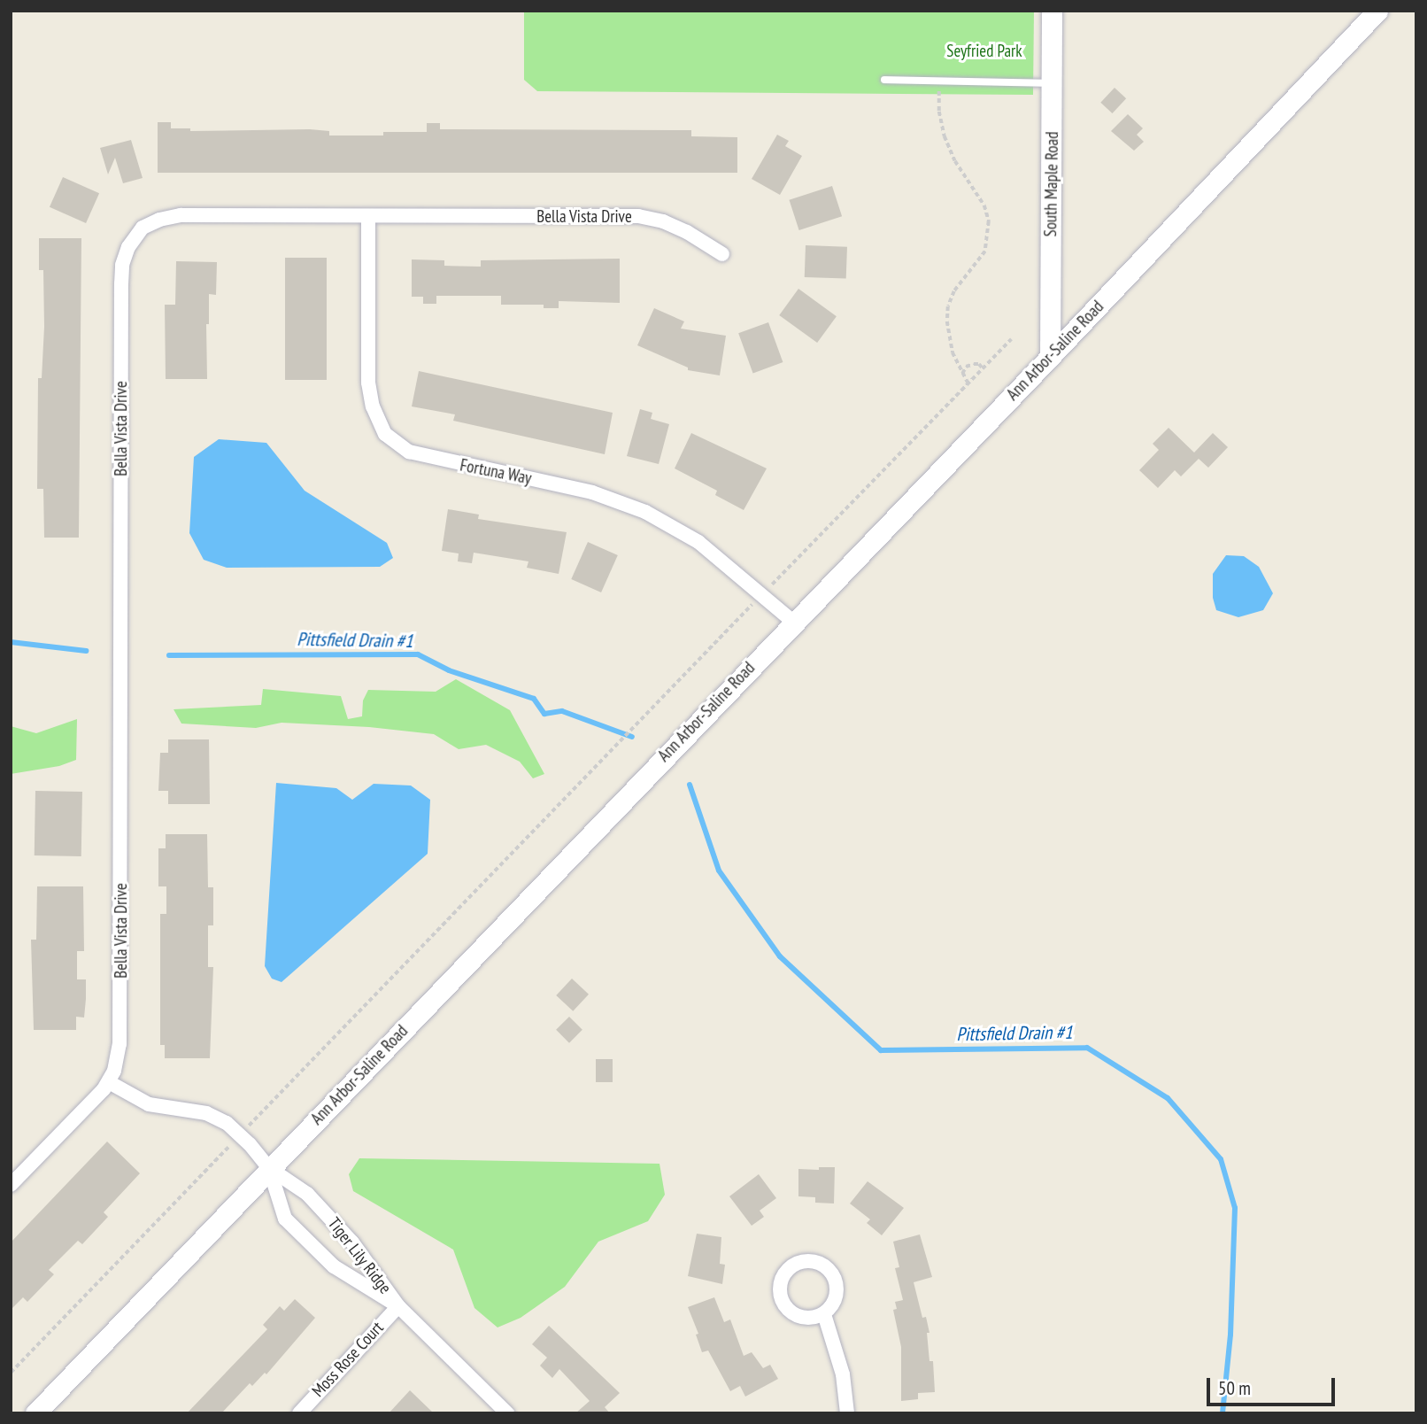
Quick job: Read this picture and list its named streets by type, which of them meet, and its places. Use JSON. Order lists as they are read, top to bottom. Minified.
{"streets":{"main road":["South Maple Road","Ann Arbor-Saline Road"],"street":["Bella Vista Drive","Fortuna Way","Tiger Lily Ridge","Moss Rose Court"]},"crossings":[["South Maple Road","Ann Arbor-Saline Road"],["Bella Vista Drive","Fortuna Way"],["Ann Arbor-Saline Road","Fortuna Way"],["Ann Arbor-Saline Road","Tiger Lily Ridge"],["Tiger Lily Ridge","Moss Rose Court"]],"water":["Pittsfield Drain #1"],"parks":["Seyfried Park"],"scale_bar":"50 m"}
